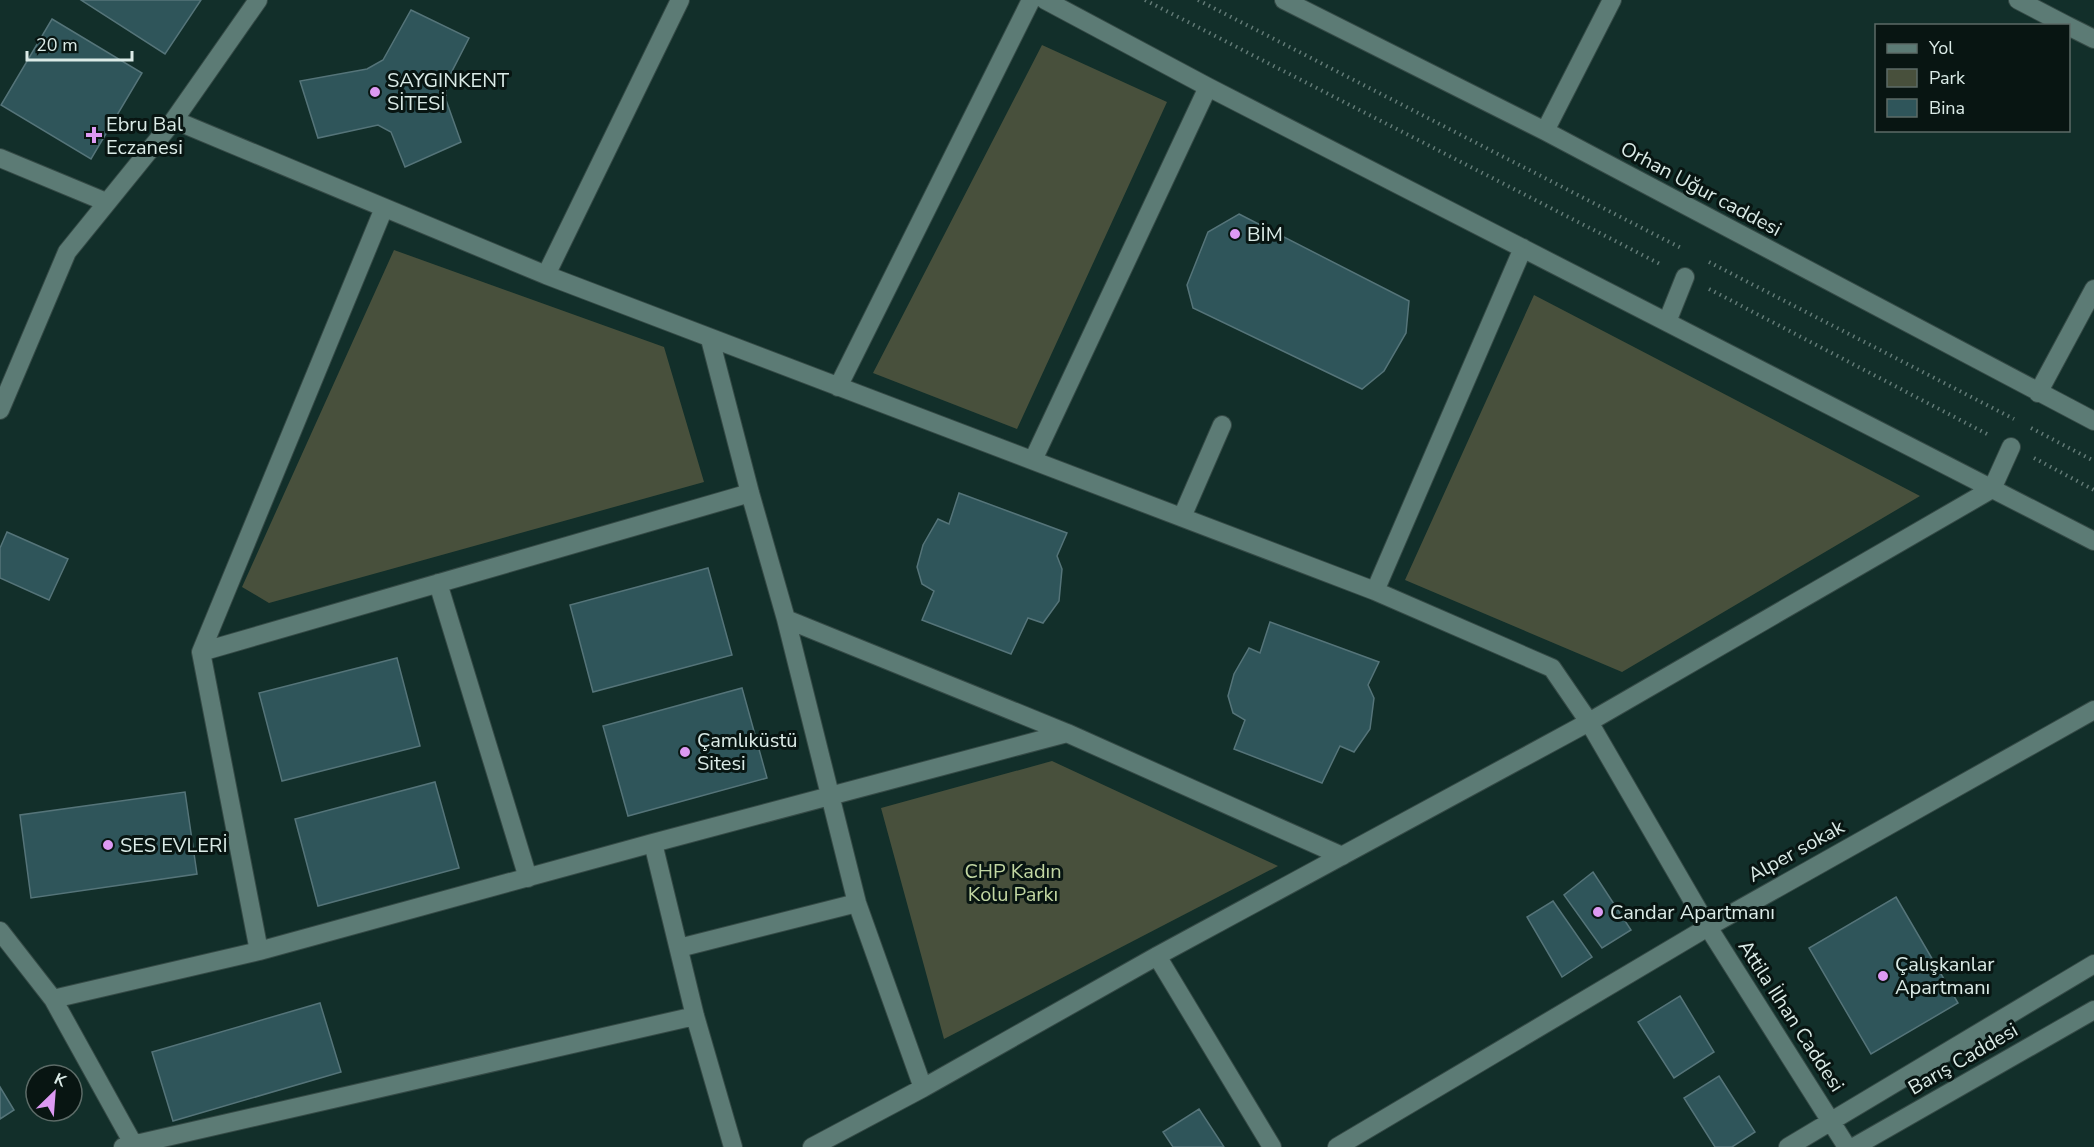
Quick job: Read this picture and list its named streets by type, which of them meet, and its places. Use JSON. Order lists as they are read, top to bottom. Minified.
{"streets":{"street":["Orhan Uğur caddesi","Alper sokak","Attila İlhan Caddesi","Barış Caddesi"]},"crossings":[["Alper sokak","Attila İlhan Caddesi"],["Attila İlhan Caddesi","Barış Caddesi"]],"parks":["CHP Kadın Kolu Parkı"],"places":{"other":["SAYGINKENT SİTESİ","BİM","Çamlıküstü Sitesi","SES EVLERİ","Candar Apartmanı","Çalışkanlar Apartmanı"],"health":["Ebru Bal Eczanesi"]},"legend":["Yol","Park","Bina"],"scale_bar":"20 m","north":"top right"}
